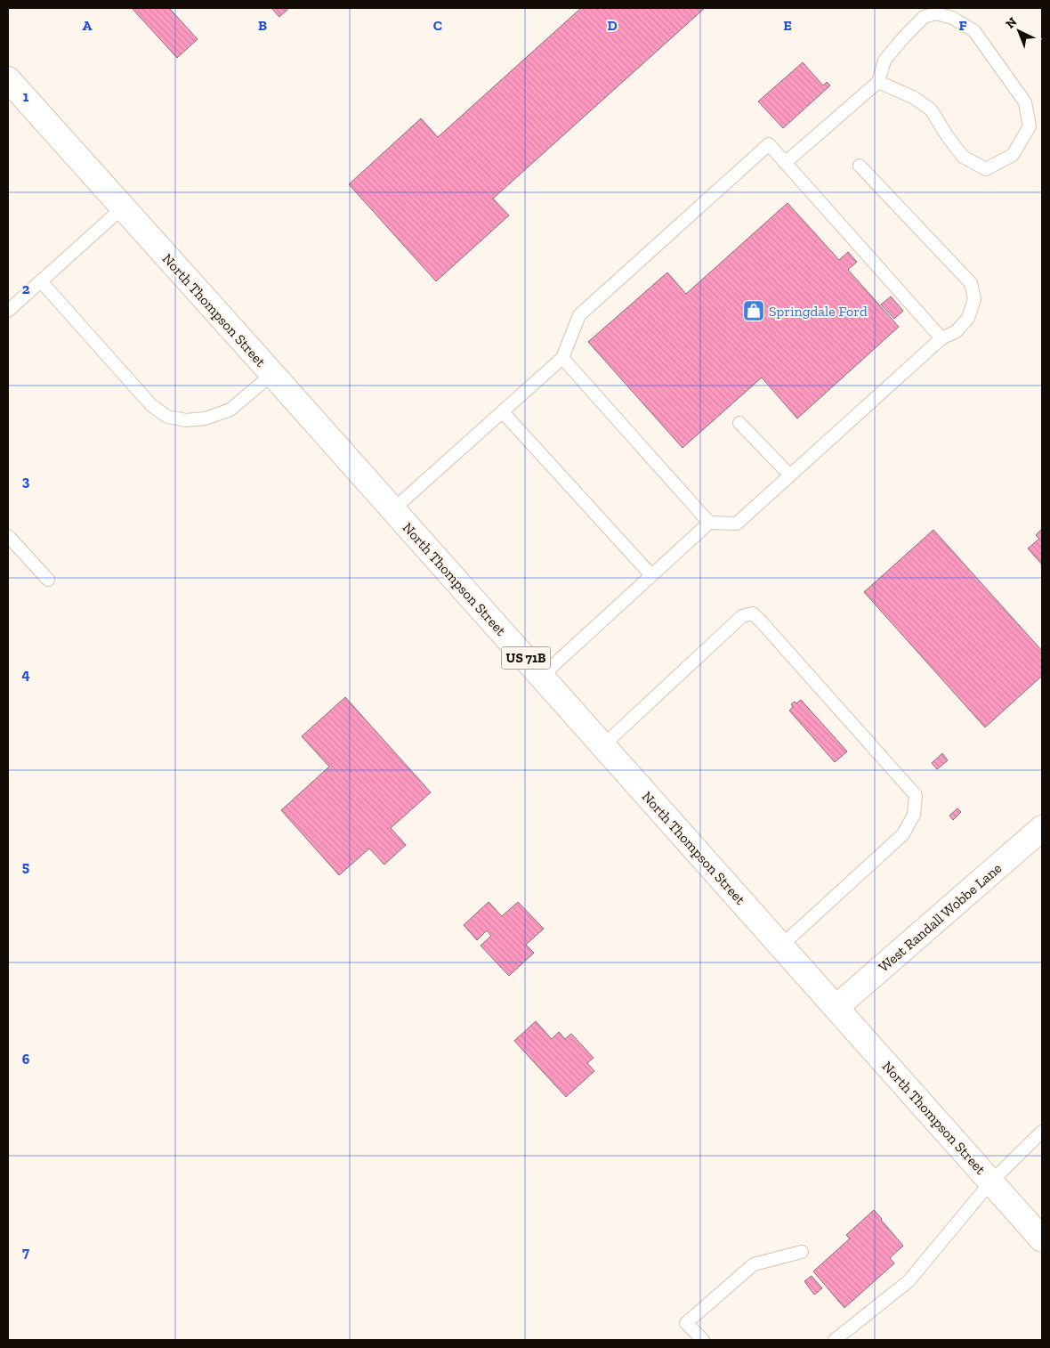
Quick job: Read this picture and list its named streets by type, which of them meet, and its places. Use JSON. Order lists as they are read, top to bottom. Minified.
{"streets":{"main road":["North Thompson Street","US 71B","West Randall Wobbe Lane"]},"crossings":[["North Thompson Street","West Randall Wobbe Lane"]],"places":{"shop":["Springdale Ford"]},"north":"top left","grid":{"columns":["A","B","C","D","E","F"],"rows":["1","2","3","4","5","6","7"]}}
